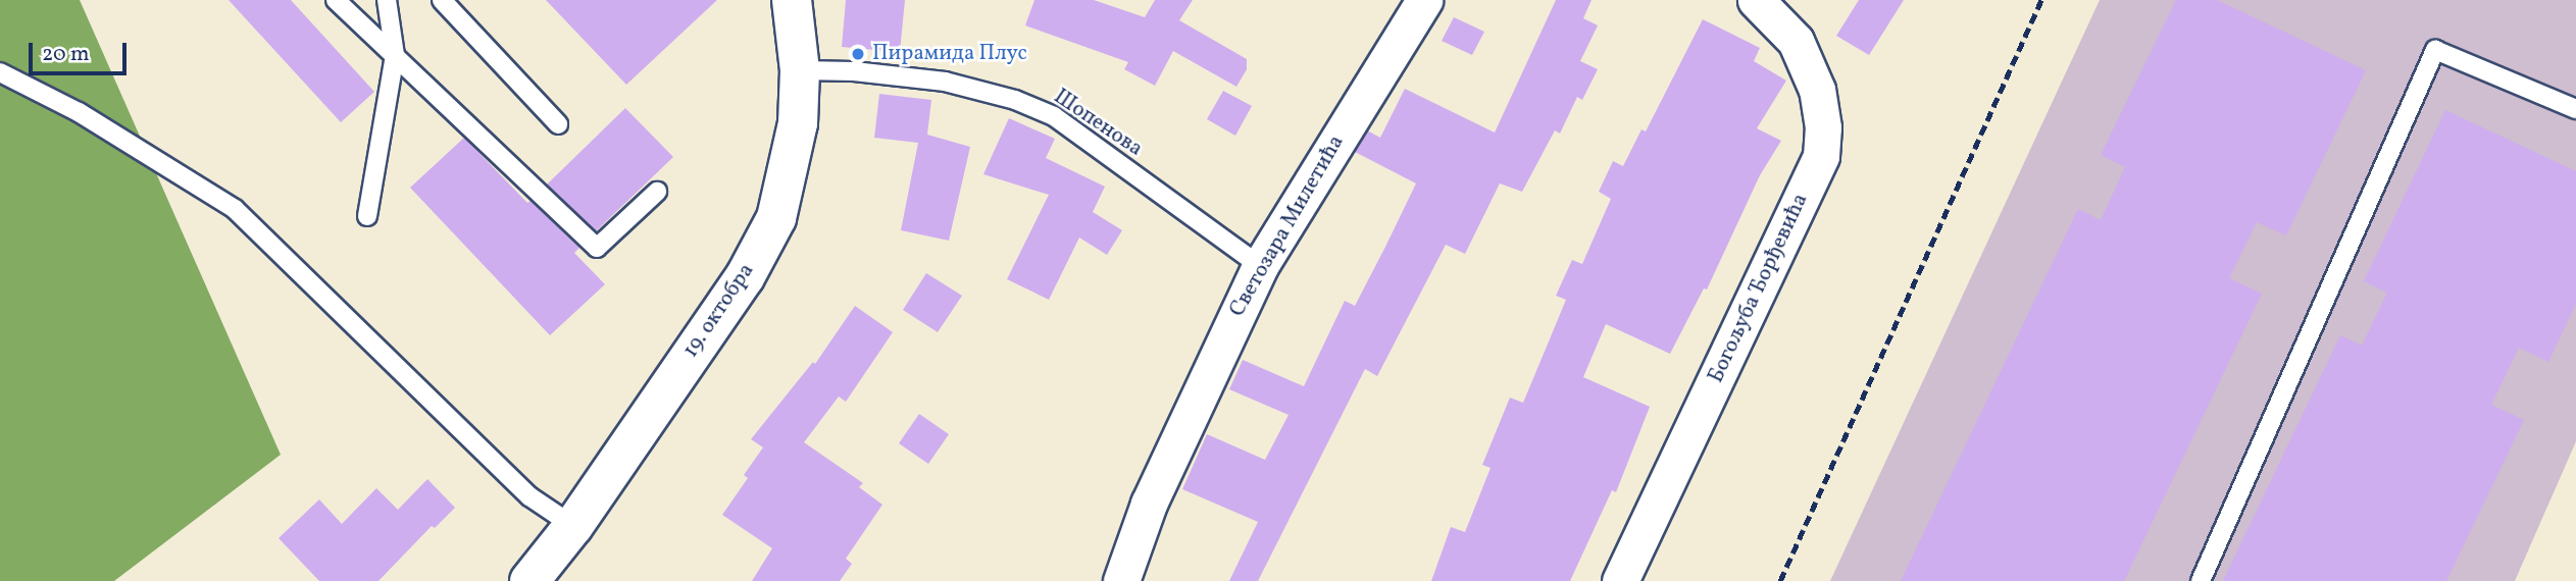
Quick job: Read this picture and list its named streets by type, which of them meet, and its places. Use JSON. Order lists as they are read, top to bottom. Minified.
{"streets":{"street":["Светозара Милетића","Богољуба Ђорђевића","19. октобра"],"lane":["Шопенова"]},"crossings":[["Шопенова","Светозара Милетића"],["Шопенова","19. октобра"]],"places":["Пирамида Плус"],"scale_bar":"20 m"}
